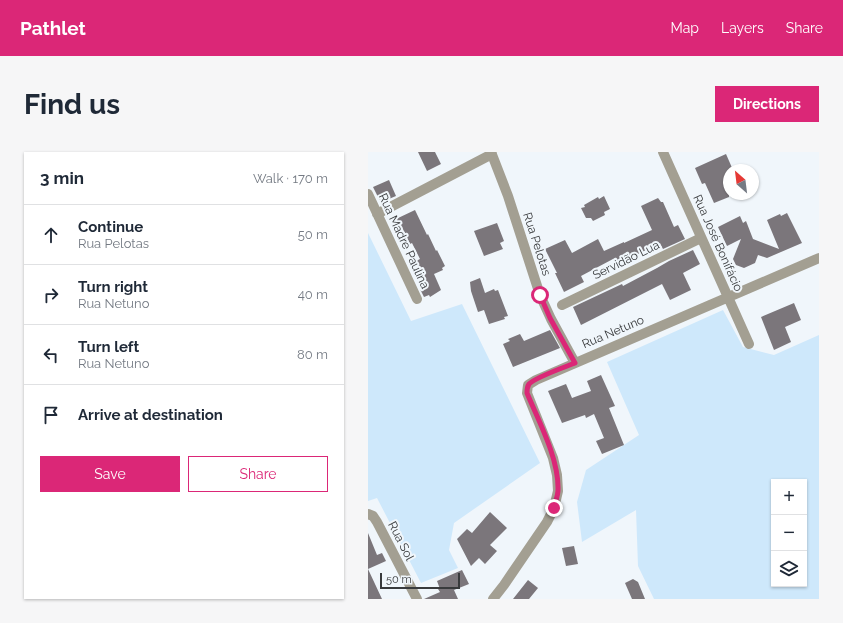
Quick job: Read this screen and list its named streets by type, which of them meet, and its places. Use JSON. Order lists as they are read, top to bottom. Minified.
{"streets":{"street":["Rua Madre Paulina","Rua José Bonifácio","Rua Pelotas","Servidão Lua","Rua Netuno","Rua Sol"]},"crossings":[["Rua José Bonifácio","Servidão Lua"],["Rua José Bonifácio","Rua Netuno"],["Rua Pelotas","Rua Netuno"]],"scale_bar":"50 m","north":"top left","page":{"header":"Pathlet","nav":["Map","Layers","Share"],"buttons":["Directions",["Save","Share"]],"title":"Find us","heading":["3 min","Walk · 170 m"],"list":[["Continue","Rua Pelotas","50 m"],["Turn right","Rua Netuno","40 m"],["Turn left","Rua Netuno","80 m"],"Arrive at destination"],"map_buttons":["+","−"],"scale":"50 m"}}
